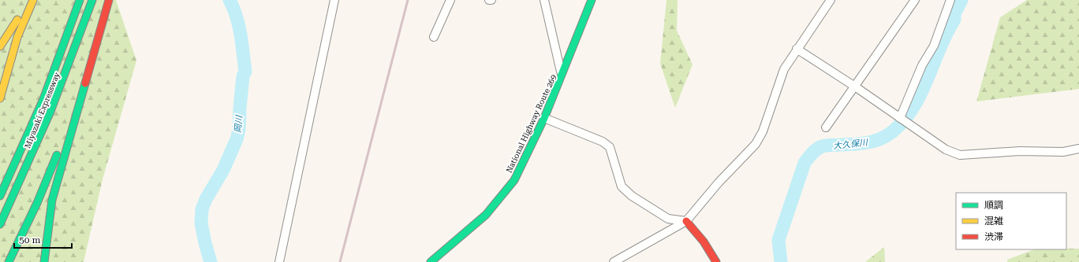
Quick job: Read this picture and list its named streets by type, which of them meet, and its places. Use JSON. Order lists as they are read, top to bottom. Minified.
{"streets":{"main road":["Miyazaki Expressway","National Highway Route 269"]},"water":["岡川","大久保川"],"legend":["順調","混雑","渋滞"],"scale_bar":"50 m"}
